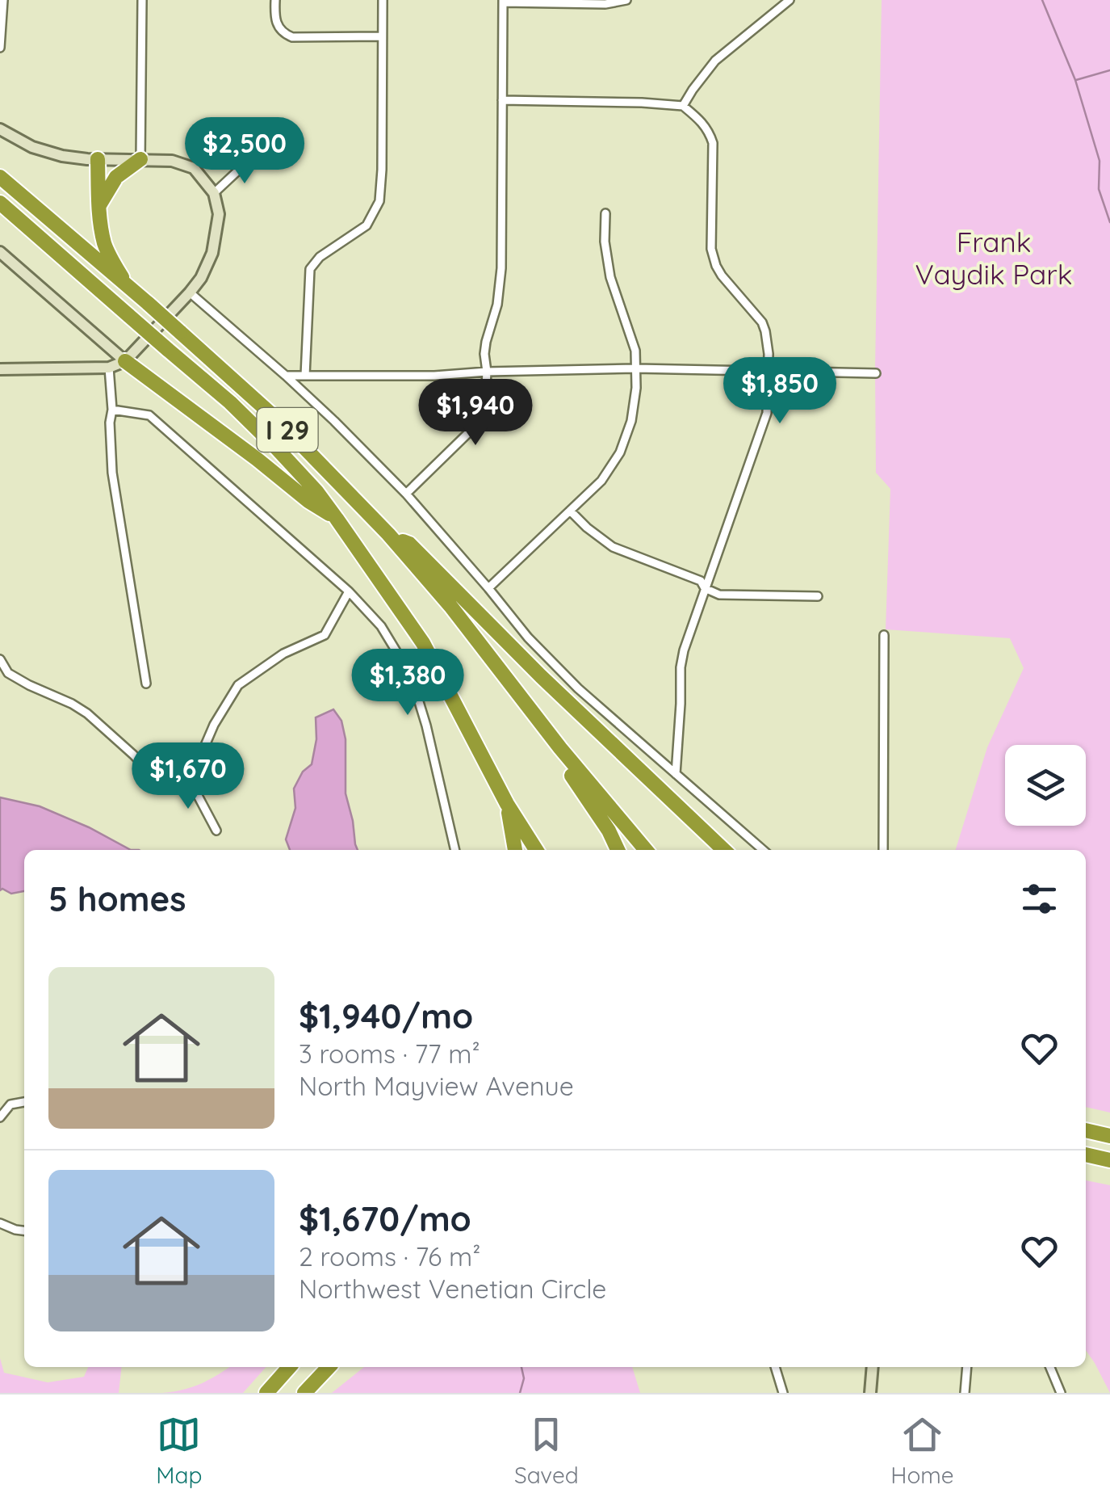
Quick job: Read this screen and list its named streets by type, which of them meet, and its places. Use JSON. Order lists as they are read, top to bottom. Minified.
{"streets":{"highway":["I 29"]},"parks":["Frank Vaydik Park"],"page":{"price":["$2,500","$1,850","$1,940","$1,380","$1,670"],"heading":"5 homes","list":[{"name":"$1,940/mo","note":"3 rooms · 77 m² · North Mayview Avenue"},{"name":"$1,670/mo","note":"2 rooms · 76 m² · Northwest Venetian Circle"}],"tabs":["Map","Saved","Home"]}}
